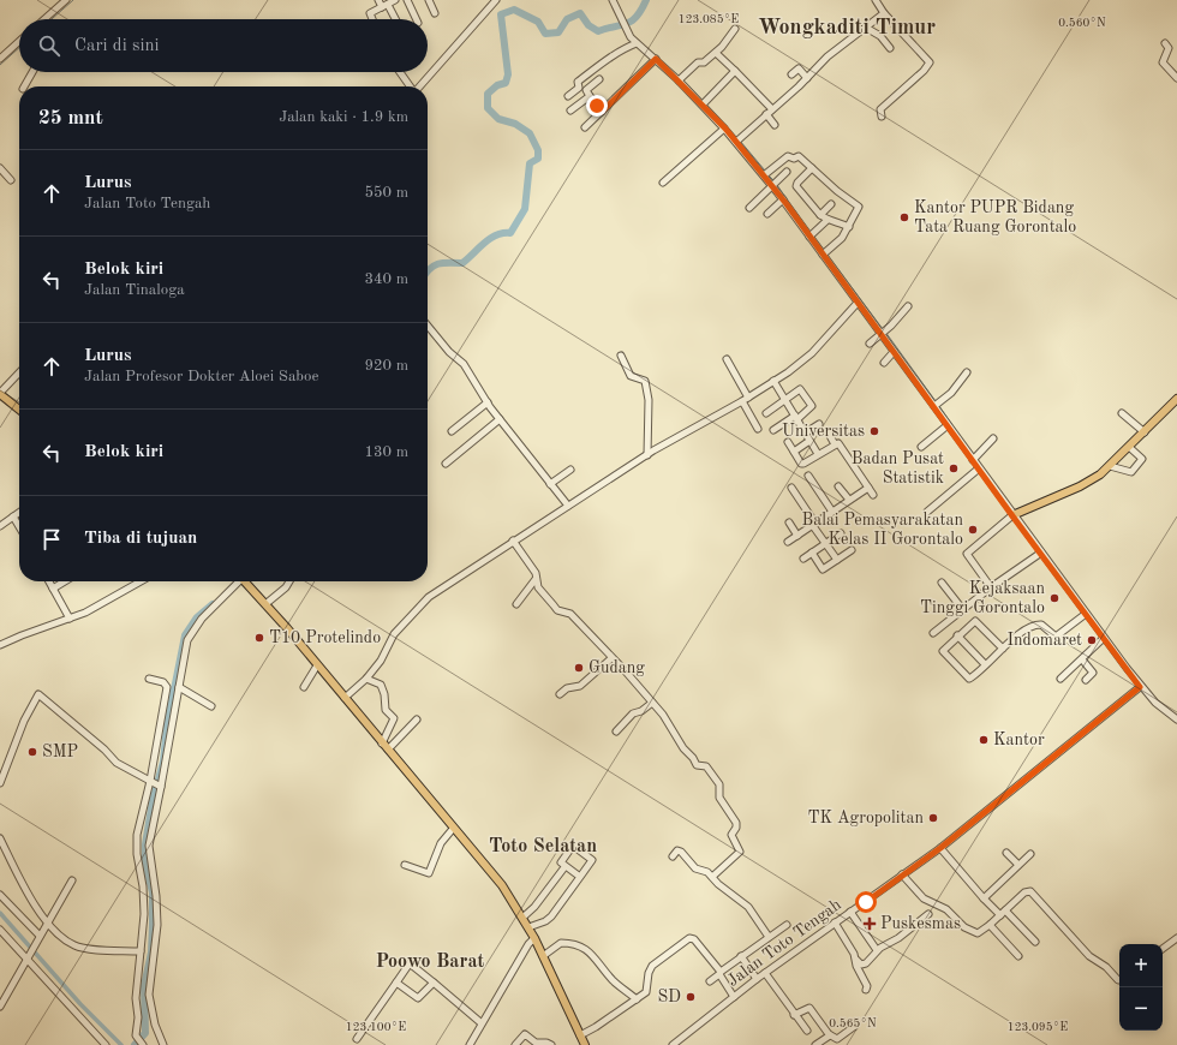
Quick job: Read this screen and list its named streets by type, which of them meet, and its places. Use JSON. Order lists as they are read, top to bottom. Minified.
{"streets":{"street":["Jalan Toto Tengah"]},"districts":["Wongkaditi Timur","Toto Selatan","Poowo Barat"],"places":{"other":["Kantor PUPR Bidang Tata Ruang Gorontalo","Universitas","Badan Pusat Statistik","Balai Pemasyarakatan Kelas II Gorontalo","Kejaksaan Tinggi Gorontalo","T10 Protelindo","Indomaret","Gudang","Kantor","SMP","TK Agropolitan","SD"],"health":["Puskesmas"]},"page":{"search":"Cari di sini","heading":["25 mnt","Jalan kaki · 1.9 km"],"list":[["Lurus","Jalan Toto Tengah","550 m"],["Belok kiri","Jalan Tinaloga","340 m"],["Lurus","Jalan Profesor Dokter Aloei Saboe","920 m"],["Belok kiri","130 m"],"Tiba di tujuan"],"map_buttons":["+","−"]},"coordinates":["123.085°E","0.560°N","0.565°N","123.100°E","123.095°E"]}
